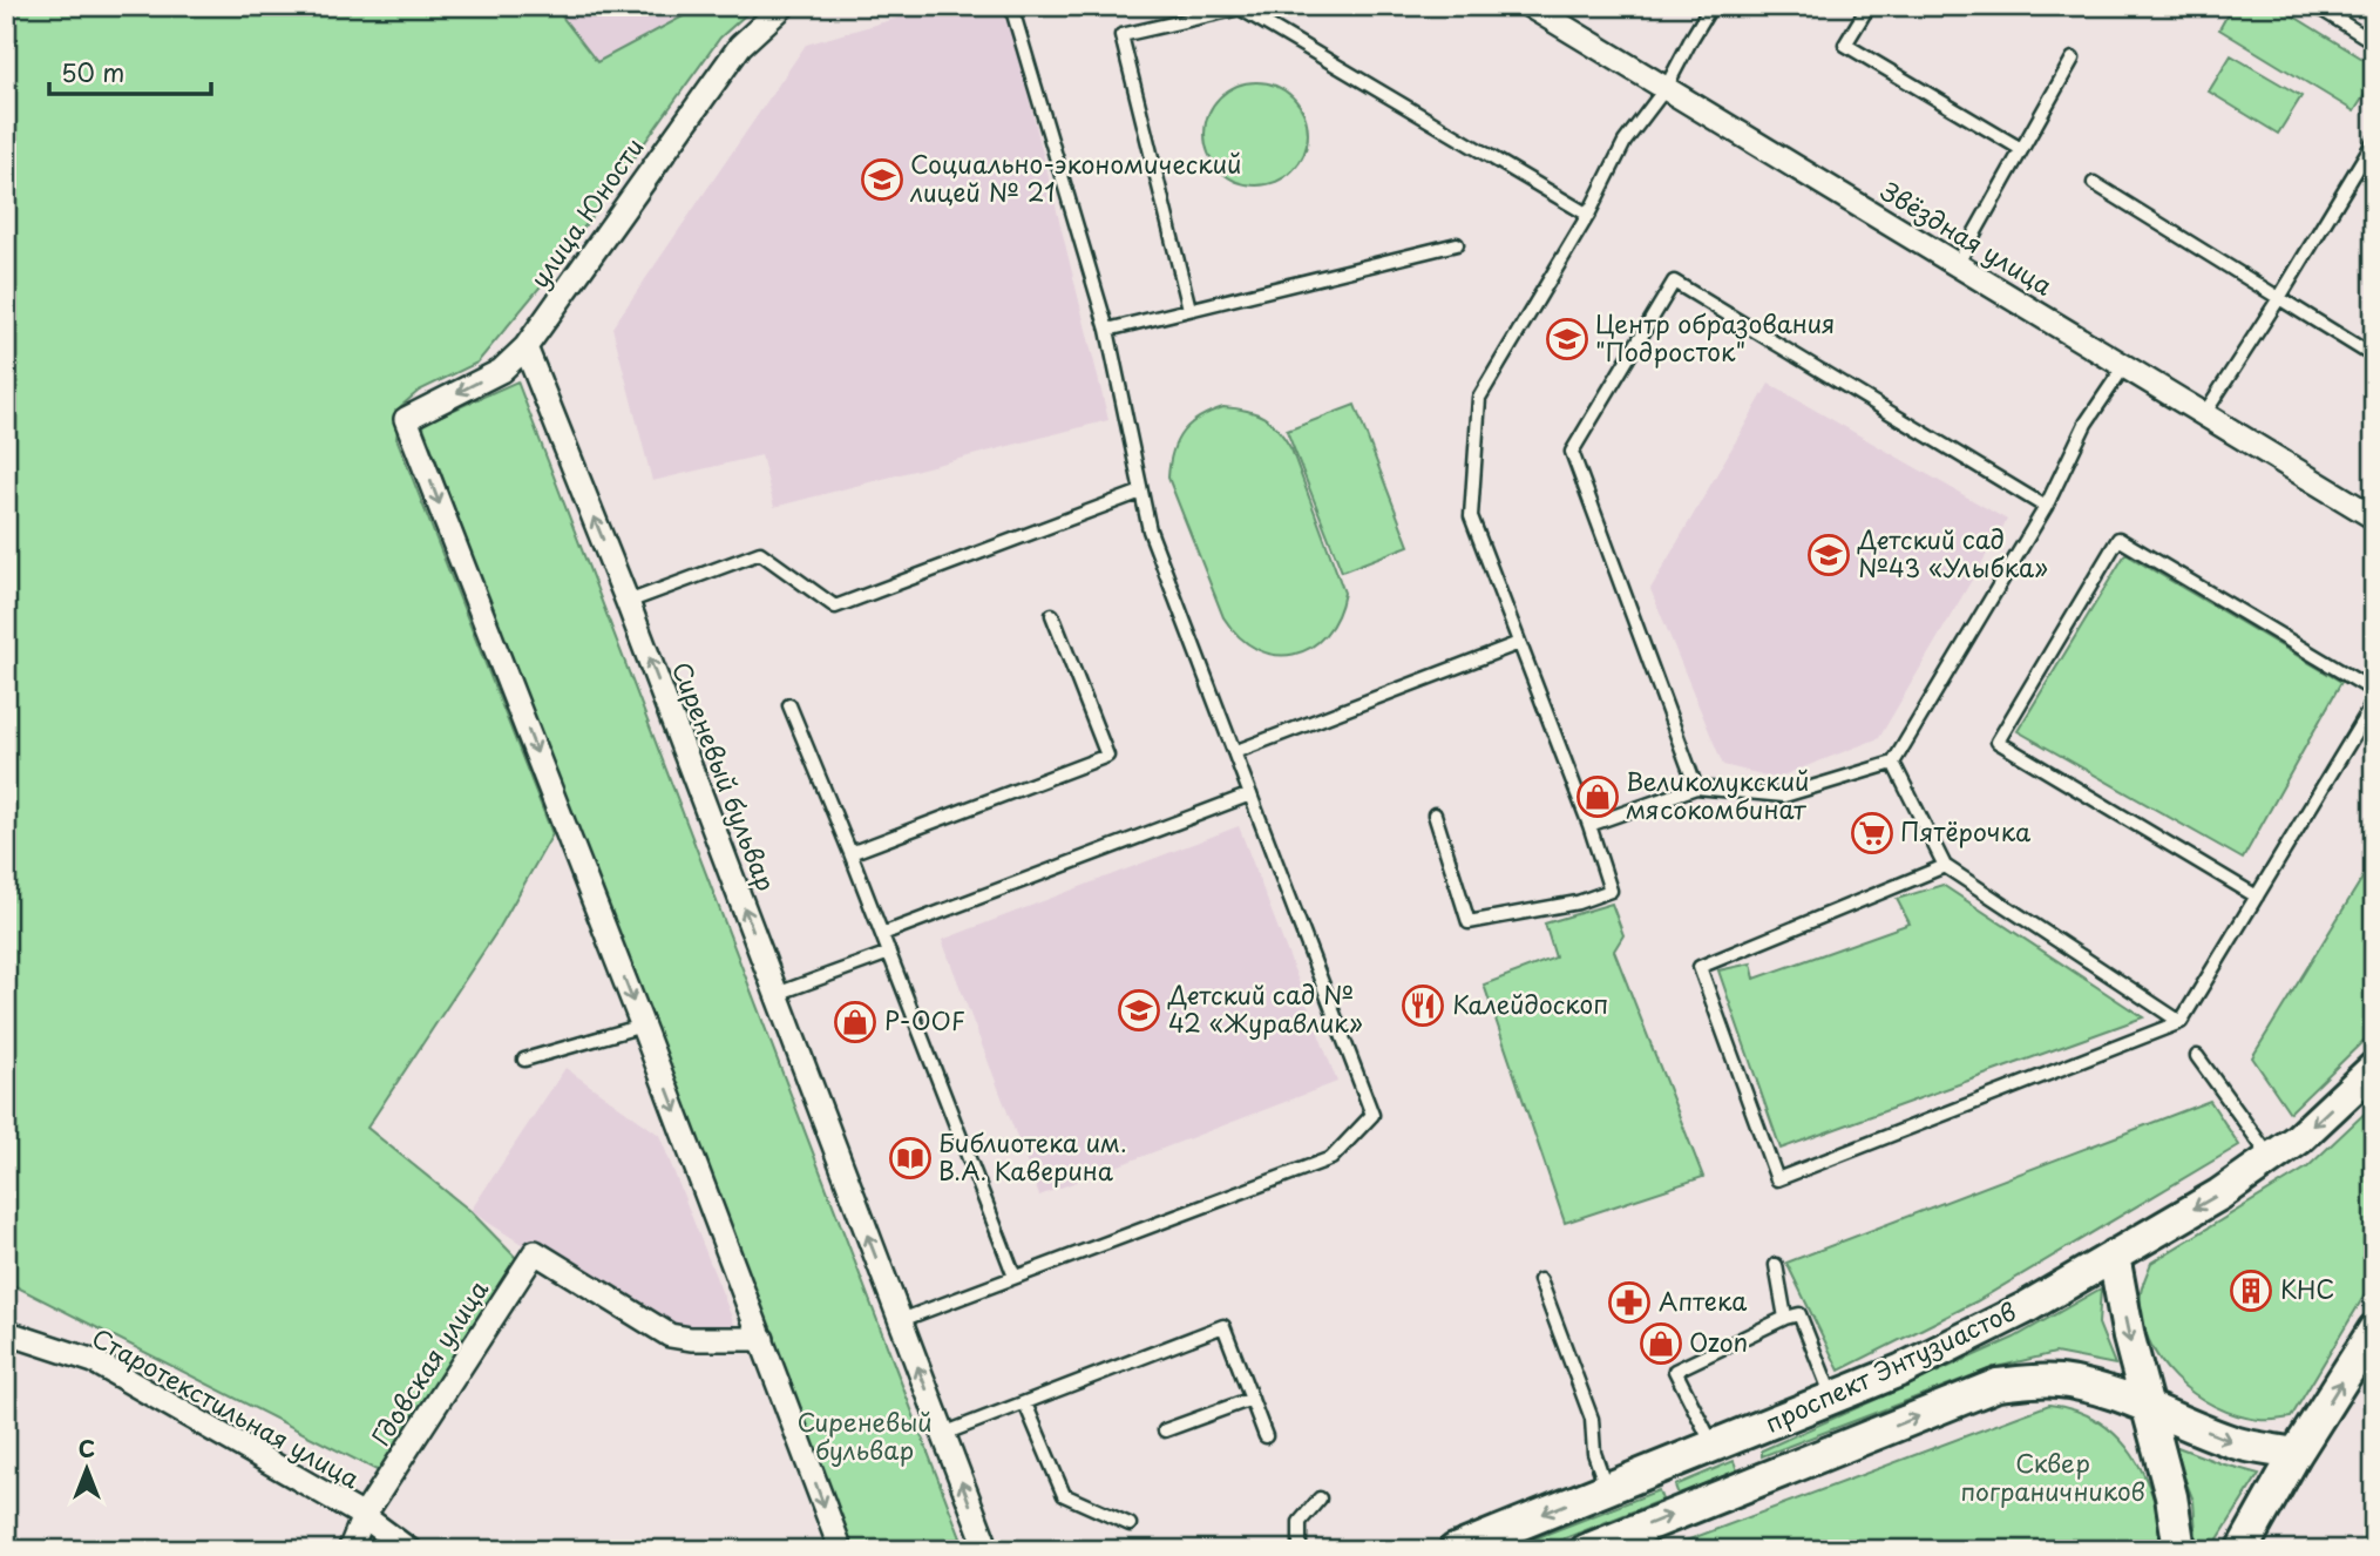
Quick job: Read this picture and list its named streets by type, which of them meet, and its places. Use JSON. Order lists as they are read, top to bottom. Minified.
{"streets":{"main road":["проспект Энтузиастов"],"street":["улица Юности","Звёздная улица","Сиреневый бульвар","Гдовская улица","Старотекстильная улица"]},"crossings":[["улица Юности","Сиреневый бульвар"],["Гдовская улица","Старотекстильная улица"]],"one_way":["улица Юности"],"parks":["Сиреневый бульвар","Сквер пограничников"],"places":{"school or university":["Социально-экономический лицей № 21","Центр образования \"Подросток\"","Детский сад №43 «Улыбка»","Детский сад № 42 «Журавлик»"],"shop":["Великолукский мясокомбинат","P-OOF","Ozon"],"supermarket":["Пятёрочка"],"restaurant":["Калейдоскоп"],"library":["Библиотека им. В.А. Каверина"],"building":["КНС"],"pharmacy":["Аптека"]},"scale_bar":"50 m","north":"top"}
